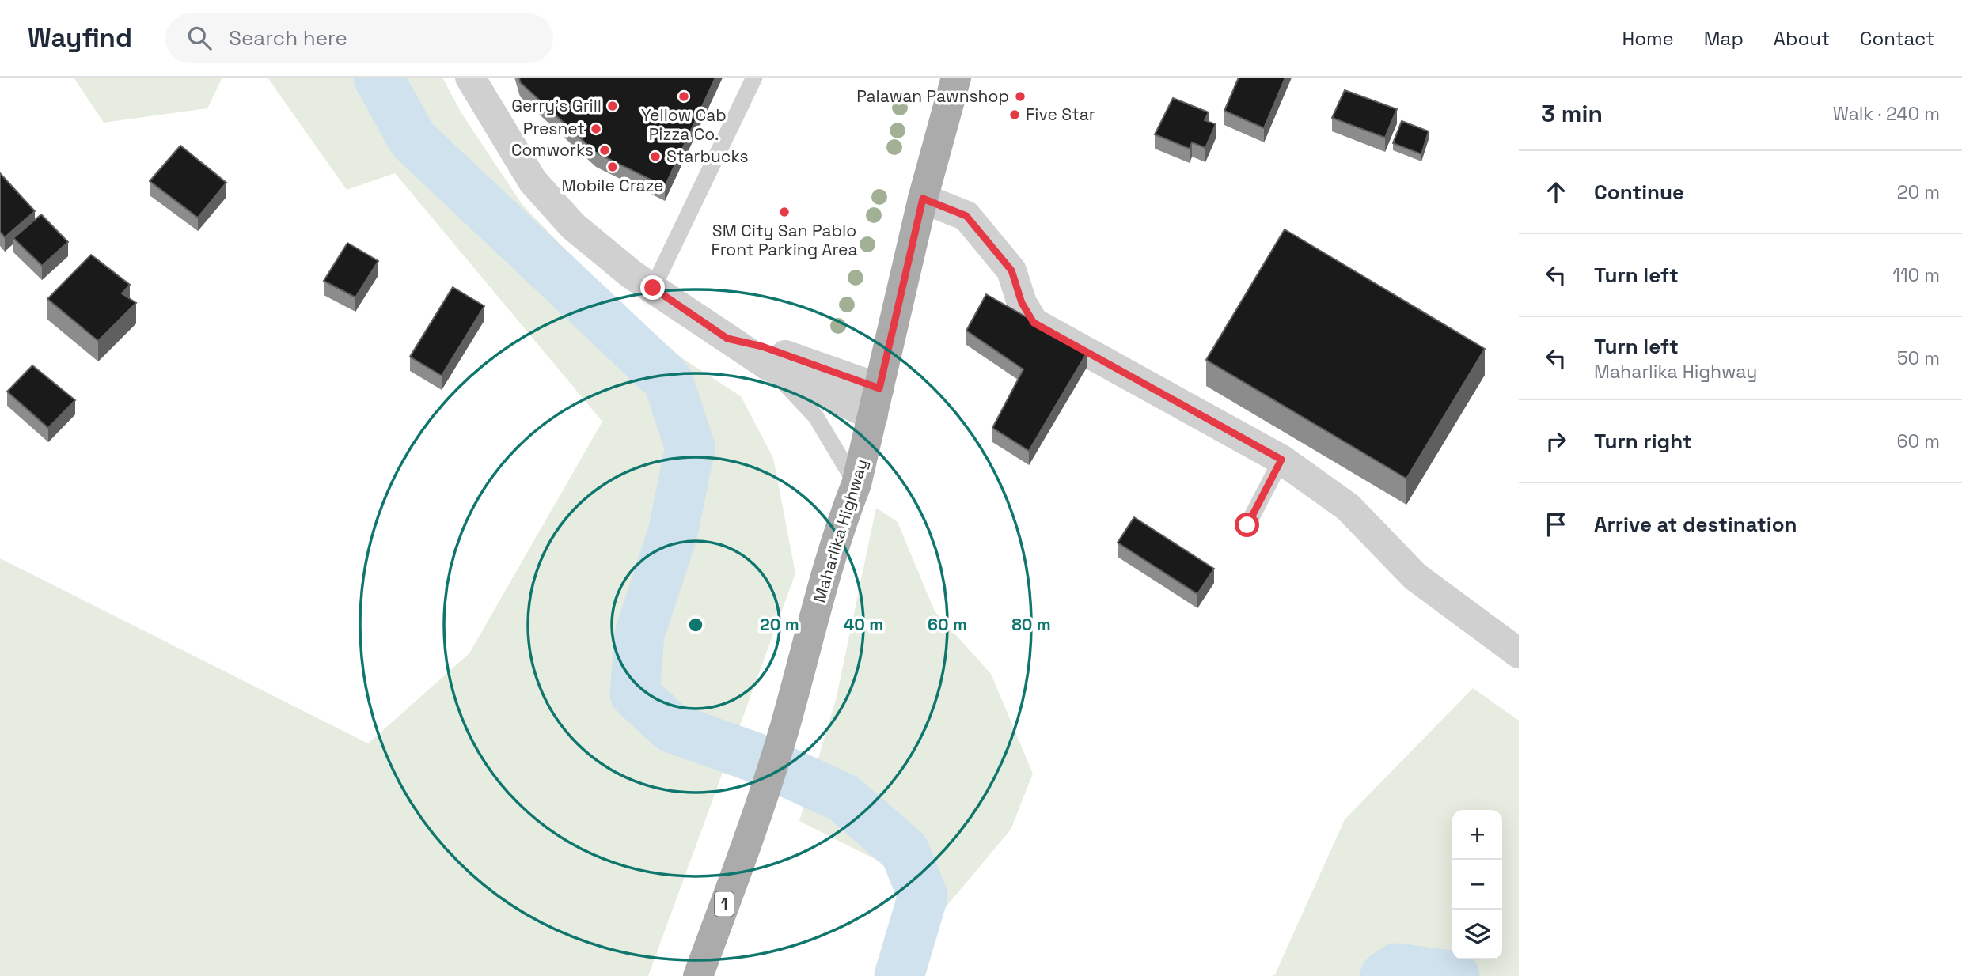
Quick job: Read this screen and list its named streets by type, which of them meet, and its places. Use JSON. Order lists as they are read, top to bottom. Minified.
{"streets":{"main road":["Maharlika Highway","1"]},"places":["Yellow Cab Pizza Co.","Palawan Pawnshop","Gerry's Grill","Five Star","Presnet","Comworks","Starbucks","Mobile Craze","SM City San Pablo Front Parking Area"],"page":{"header":"Wayfind","search":"Search here","nav":["Home","Map","About","Contact"],"heading":["3 min","Walk · 240 m"],"list":[["Continue","20 m"],["Turn left","110 m"],["Turn left","Maharlika Highway","50 m"],["Turn right","60 m"],"Arrive at destination"],"map_buttons":["+","−"]},"rings":["20 m","40 m","60 m","80 m"]}
